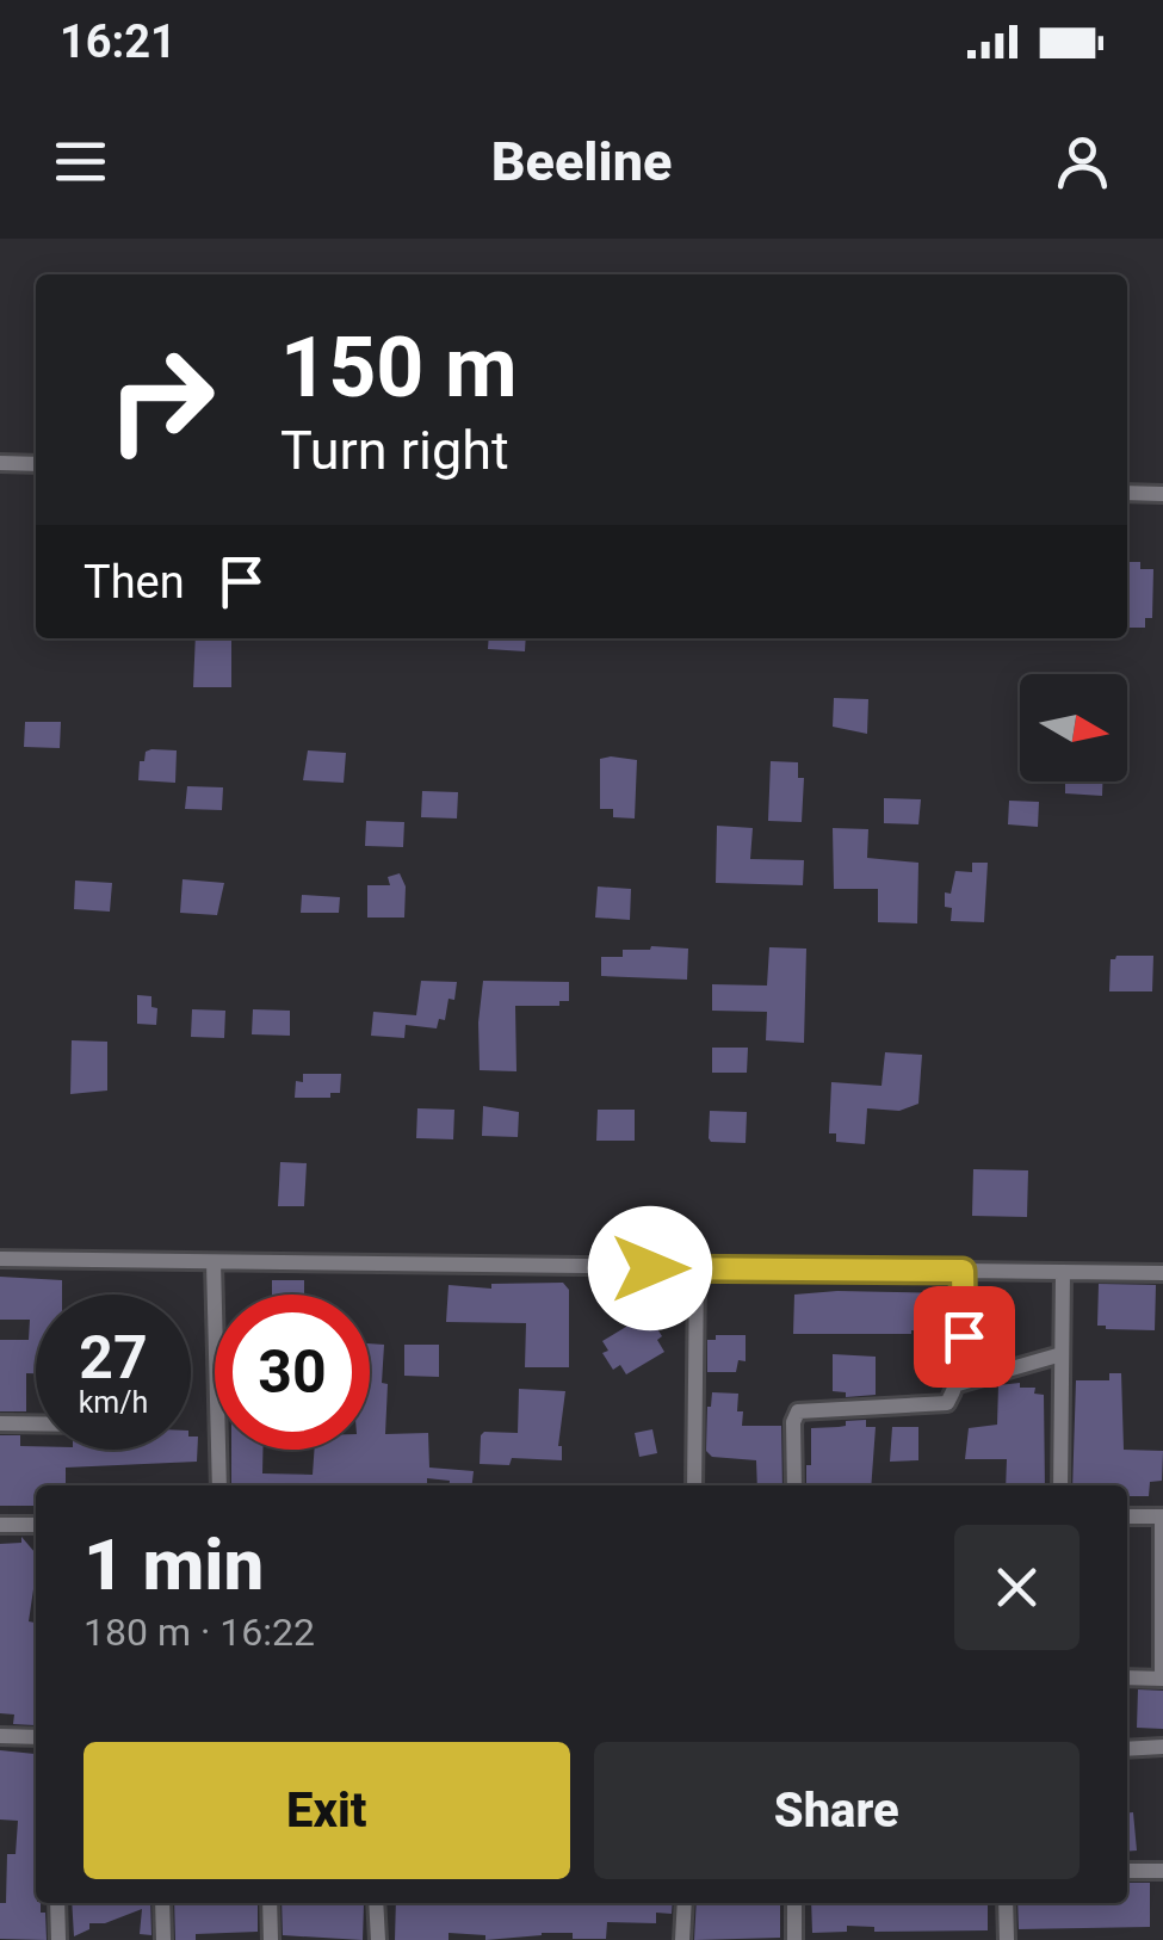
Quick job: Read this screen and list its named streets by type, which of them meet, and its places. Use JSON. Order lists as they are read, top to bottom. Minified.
{"north":"right","page":{"status":"16:21","header":"Beeline","turn":["150 m","Turn right"],"then":"Then","speed":"27 km/h","limit":"30","heading":["1 min","180 m · 16:22"],"buttons":["Exit","Share"]}}
